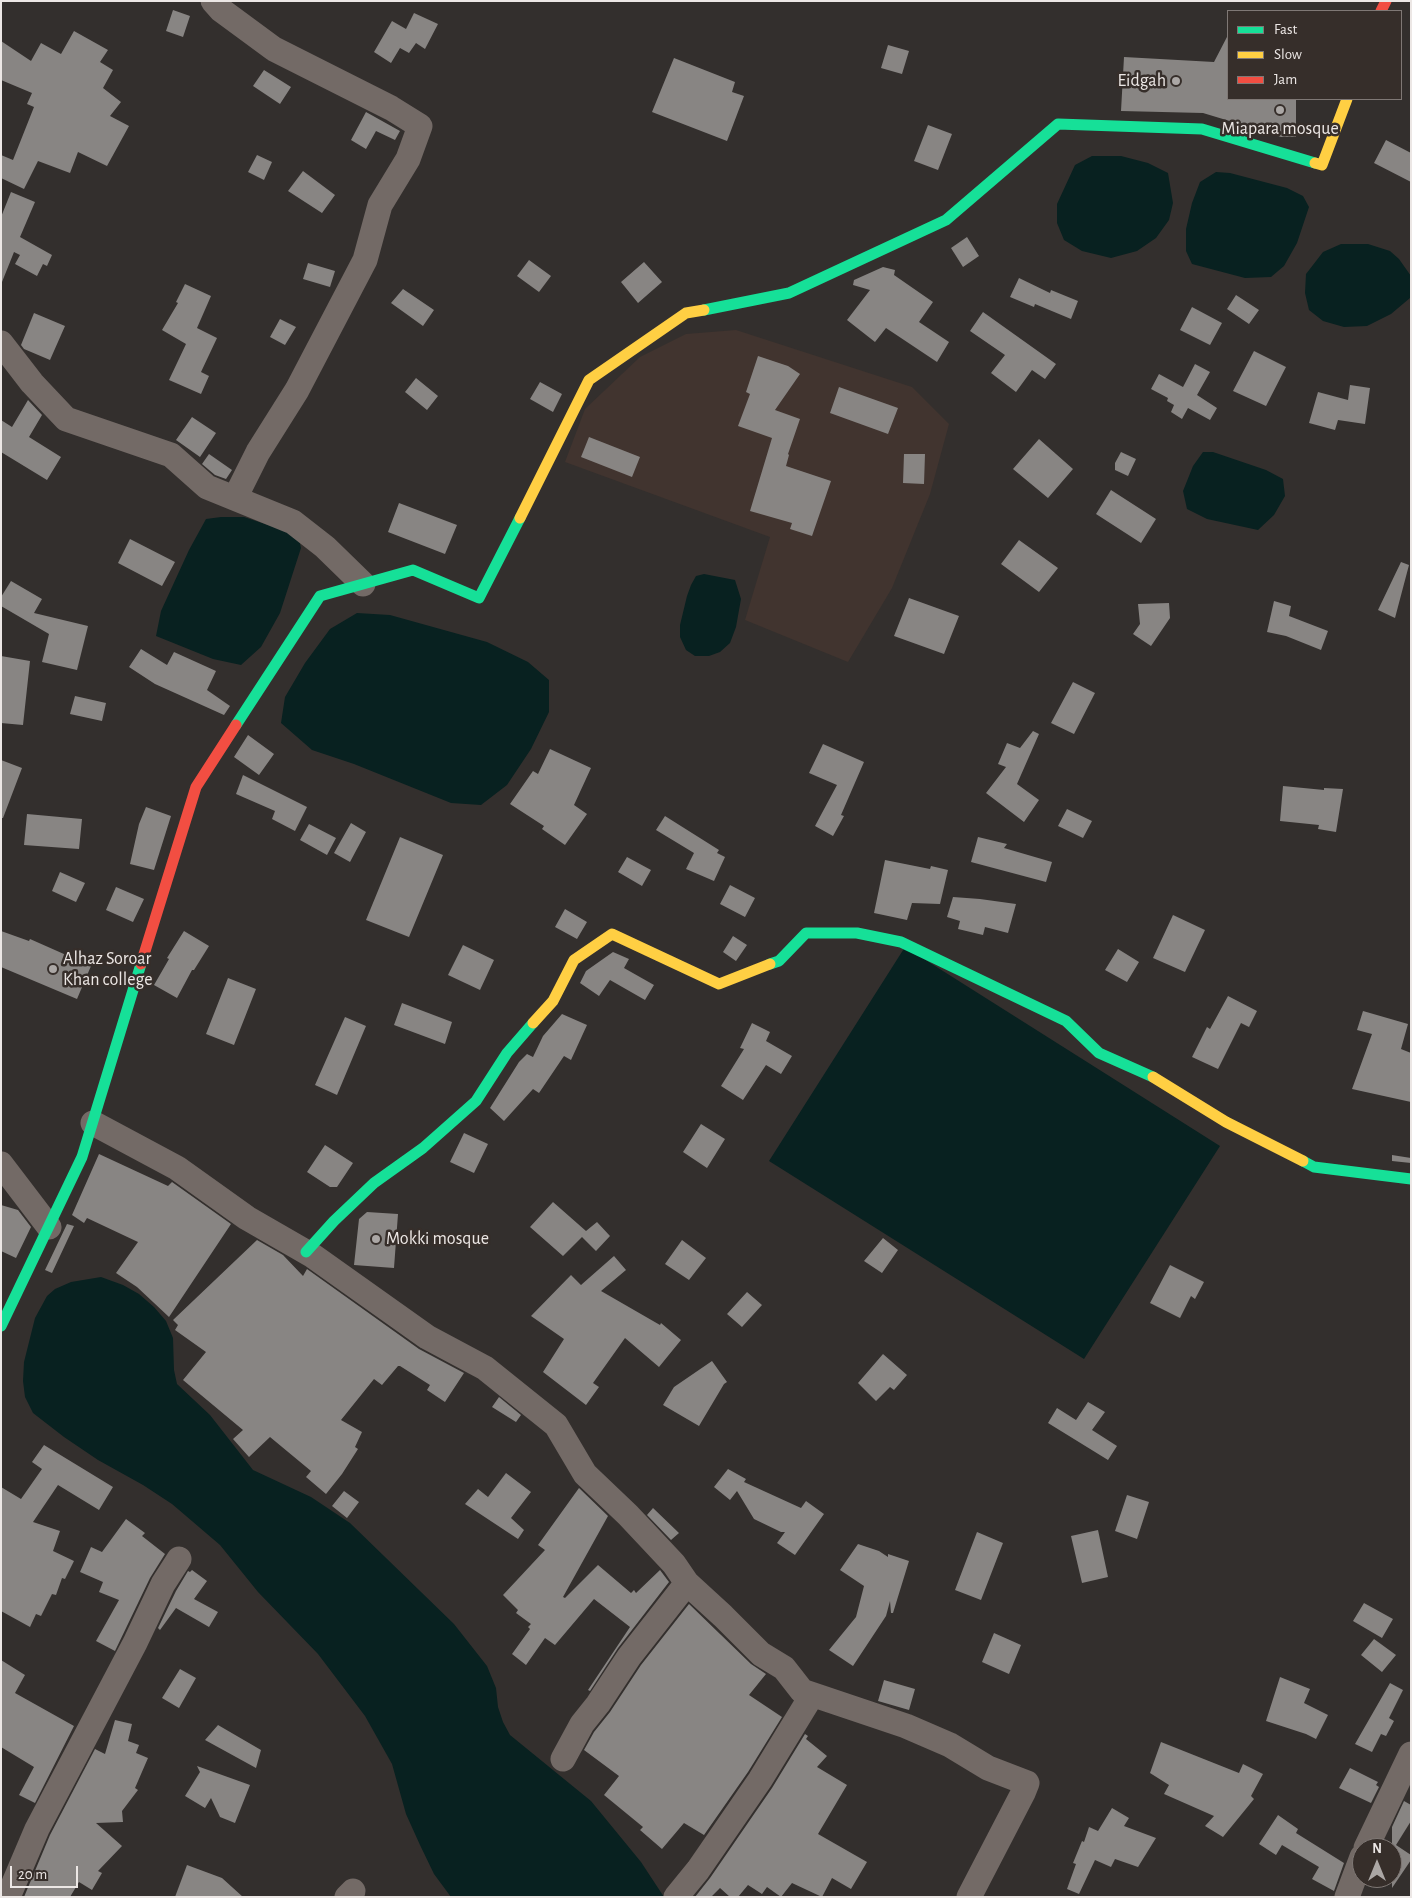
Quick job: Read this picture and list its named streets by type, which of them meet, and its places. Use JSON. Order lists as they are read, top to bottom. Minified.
{"places":["Eidgah","Miapara mosque","Alhaz Soroar Khan college","Mokki mosque"],"legend":["Fast","Slow","Jam"],"scale_bar":"20 m","north":"top"}
